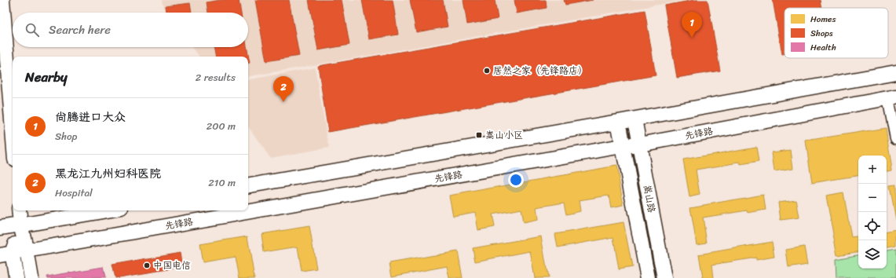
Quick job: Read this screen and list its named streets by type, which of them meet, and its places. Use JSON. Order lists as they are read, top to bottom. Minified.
{"streets":{"main road":["先锋路","嵩山路"]},"crossings":[["先锋路","嵩山路"]],"places":{"other":["居然之家（先锋路店）","中国电信"],"transit":["嵩山小区"]},"legend":["Homes","Shops","Health"],"page":{"pins":["1","2"],"search":"Search here","heading":["Nearby","2 results"],"list":[{"mark":"1","name":"尚腾进口大众","note":"Shop","value":"200 m"},{"mark":"2","name":"黑龙江九州妇科医院","note":"Hospital","value":"210 m"}],"map_buttons":["+","−"]}}
